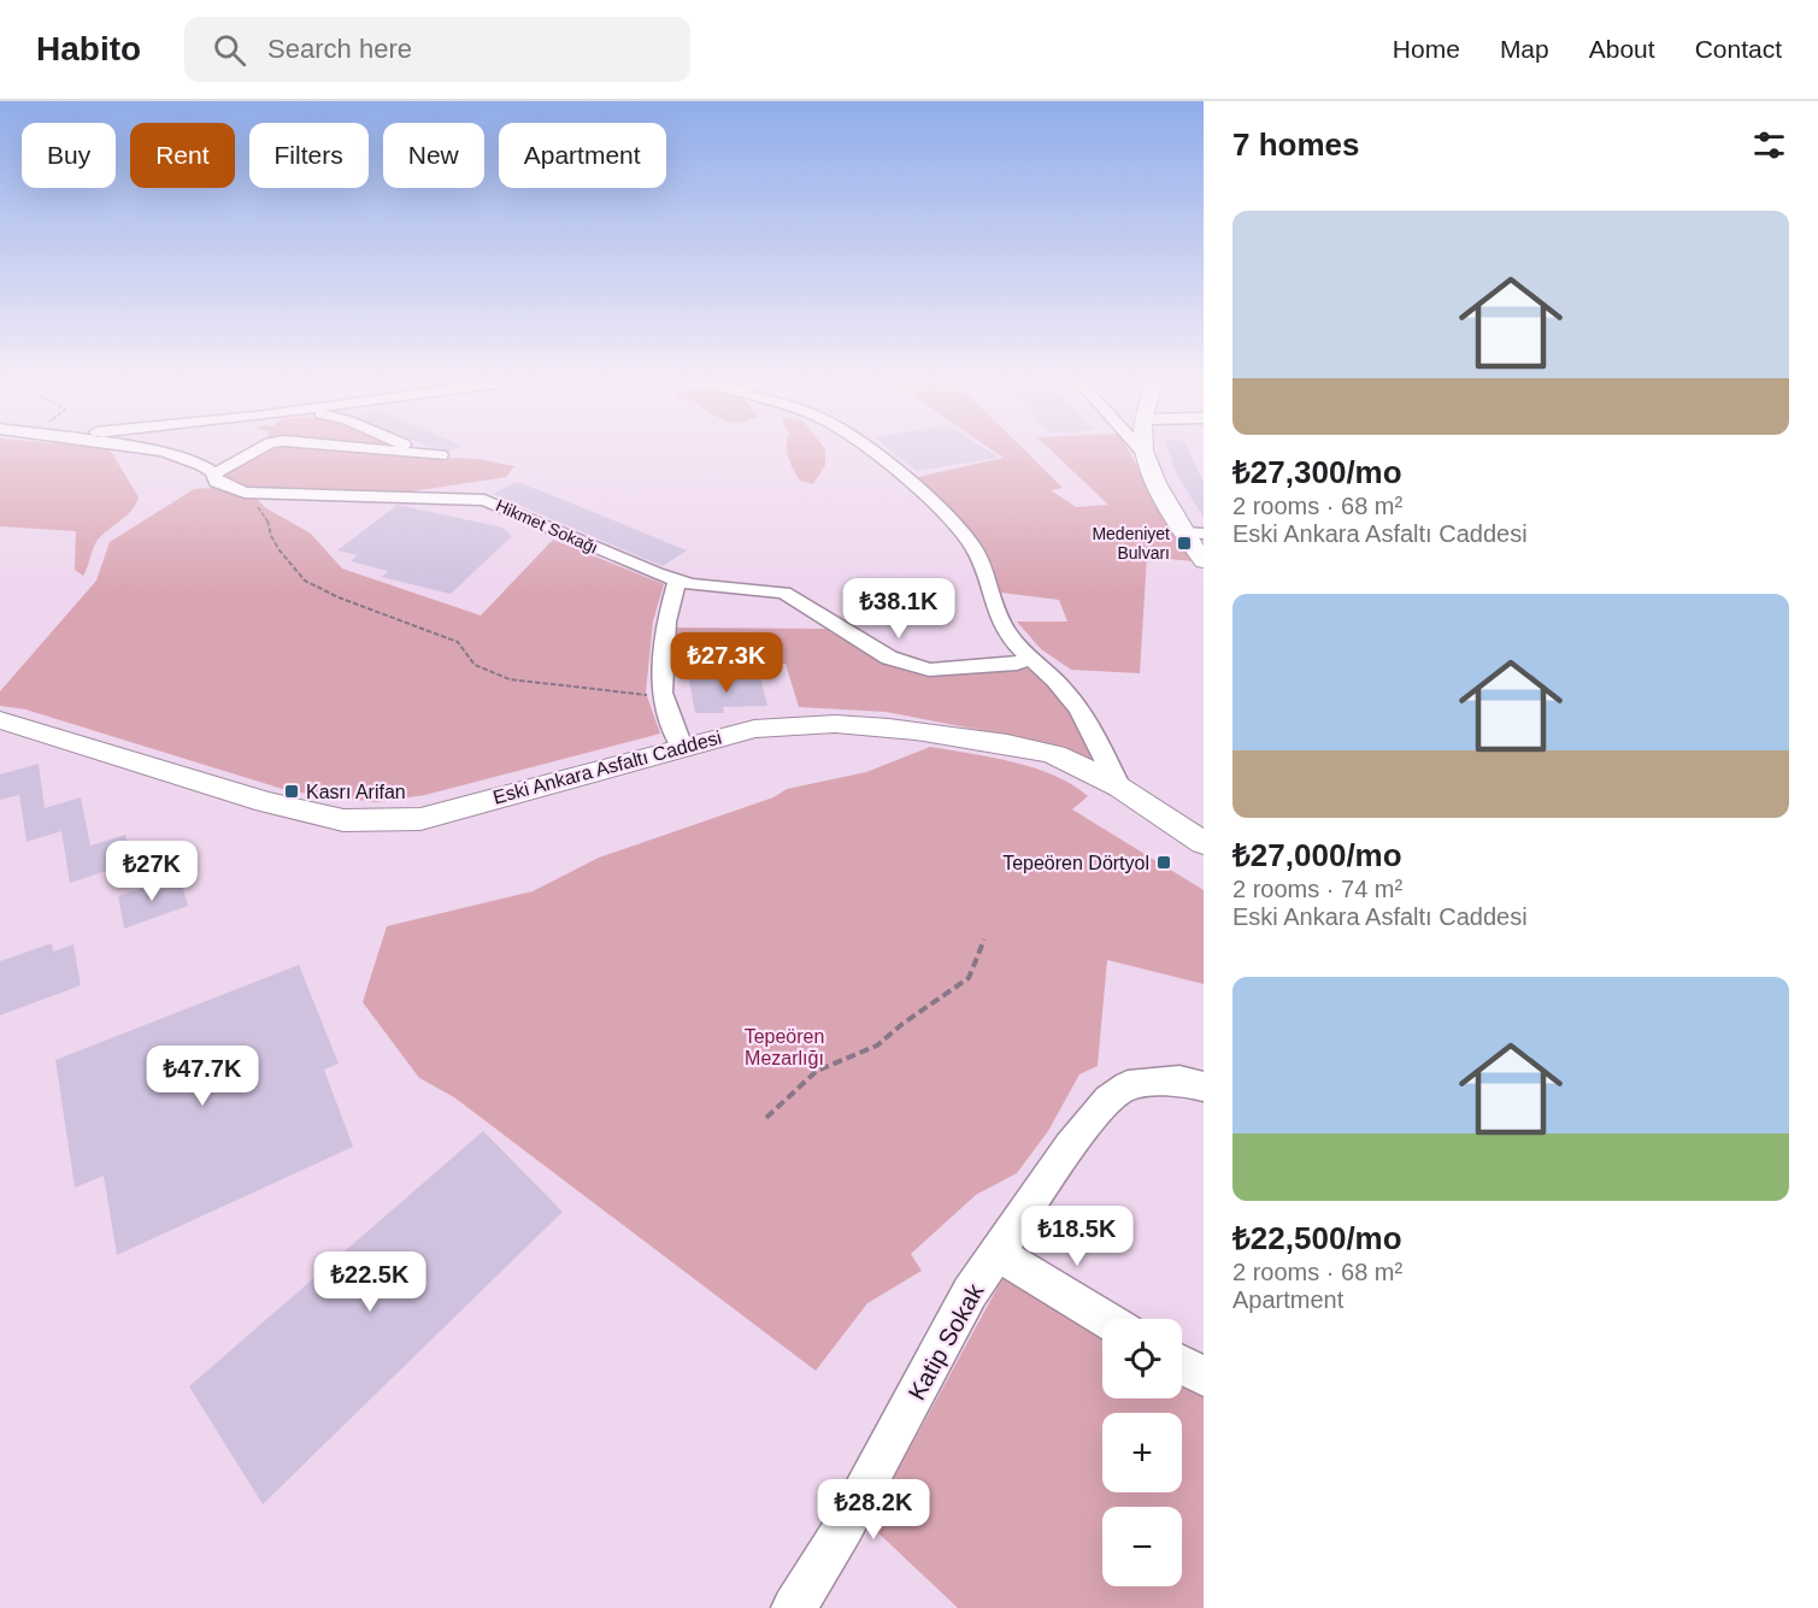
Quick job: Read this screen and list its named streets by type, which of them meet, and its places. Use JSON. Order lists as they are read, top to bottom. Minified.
{"streets":{"main road":["Eski Ankara Asfaltı Caddesi"],"street":["Hikmet Sokağı","Katip Sokak"]},"parks":["Tepeören Mezarlığı"],"places":{"transit":["Medeniyet Bulvarı","Kasrı Arifan","Tepeören Dörtyol"]},"page":{"header":"Habito","search":"Search here","nav":["Home","Map","About","Contact"],"heading":"7 homes","chip":["Buy","Rent","Filters","New","Apartment"],"list":[{"name":"₺27,300/mo","note":"2 rooms · 68 m² · Eski Ankara Asfaltı Caddesi"},{"name":"₺27,000/mo","note":"2 rooms · 74 m² · Eski Ankara Asfaltı Caddesi"},{"name":"₺22,500/mo","note":"2 rooms · 68 m² · Apartment"}],"price":["₺38.1K","₺27.3K","₺27K","₺47.7K","₺18.5K","₺22.5K","₺28.2K"],"map_buttons":["+","−"]}}
